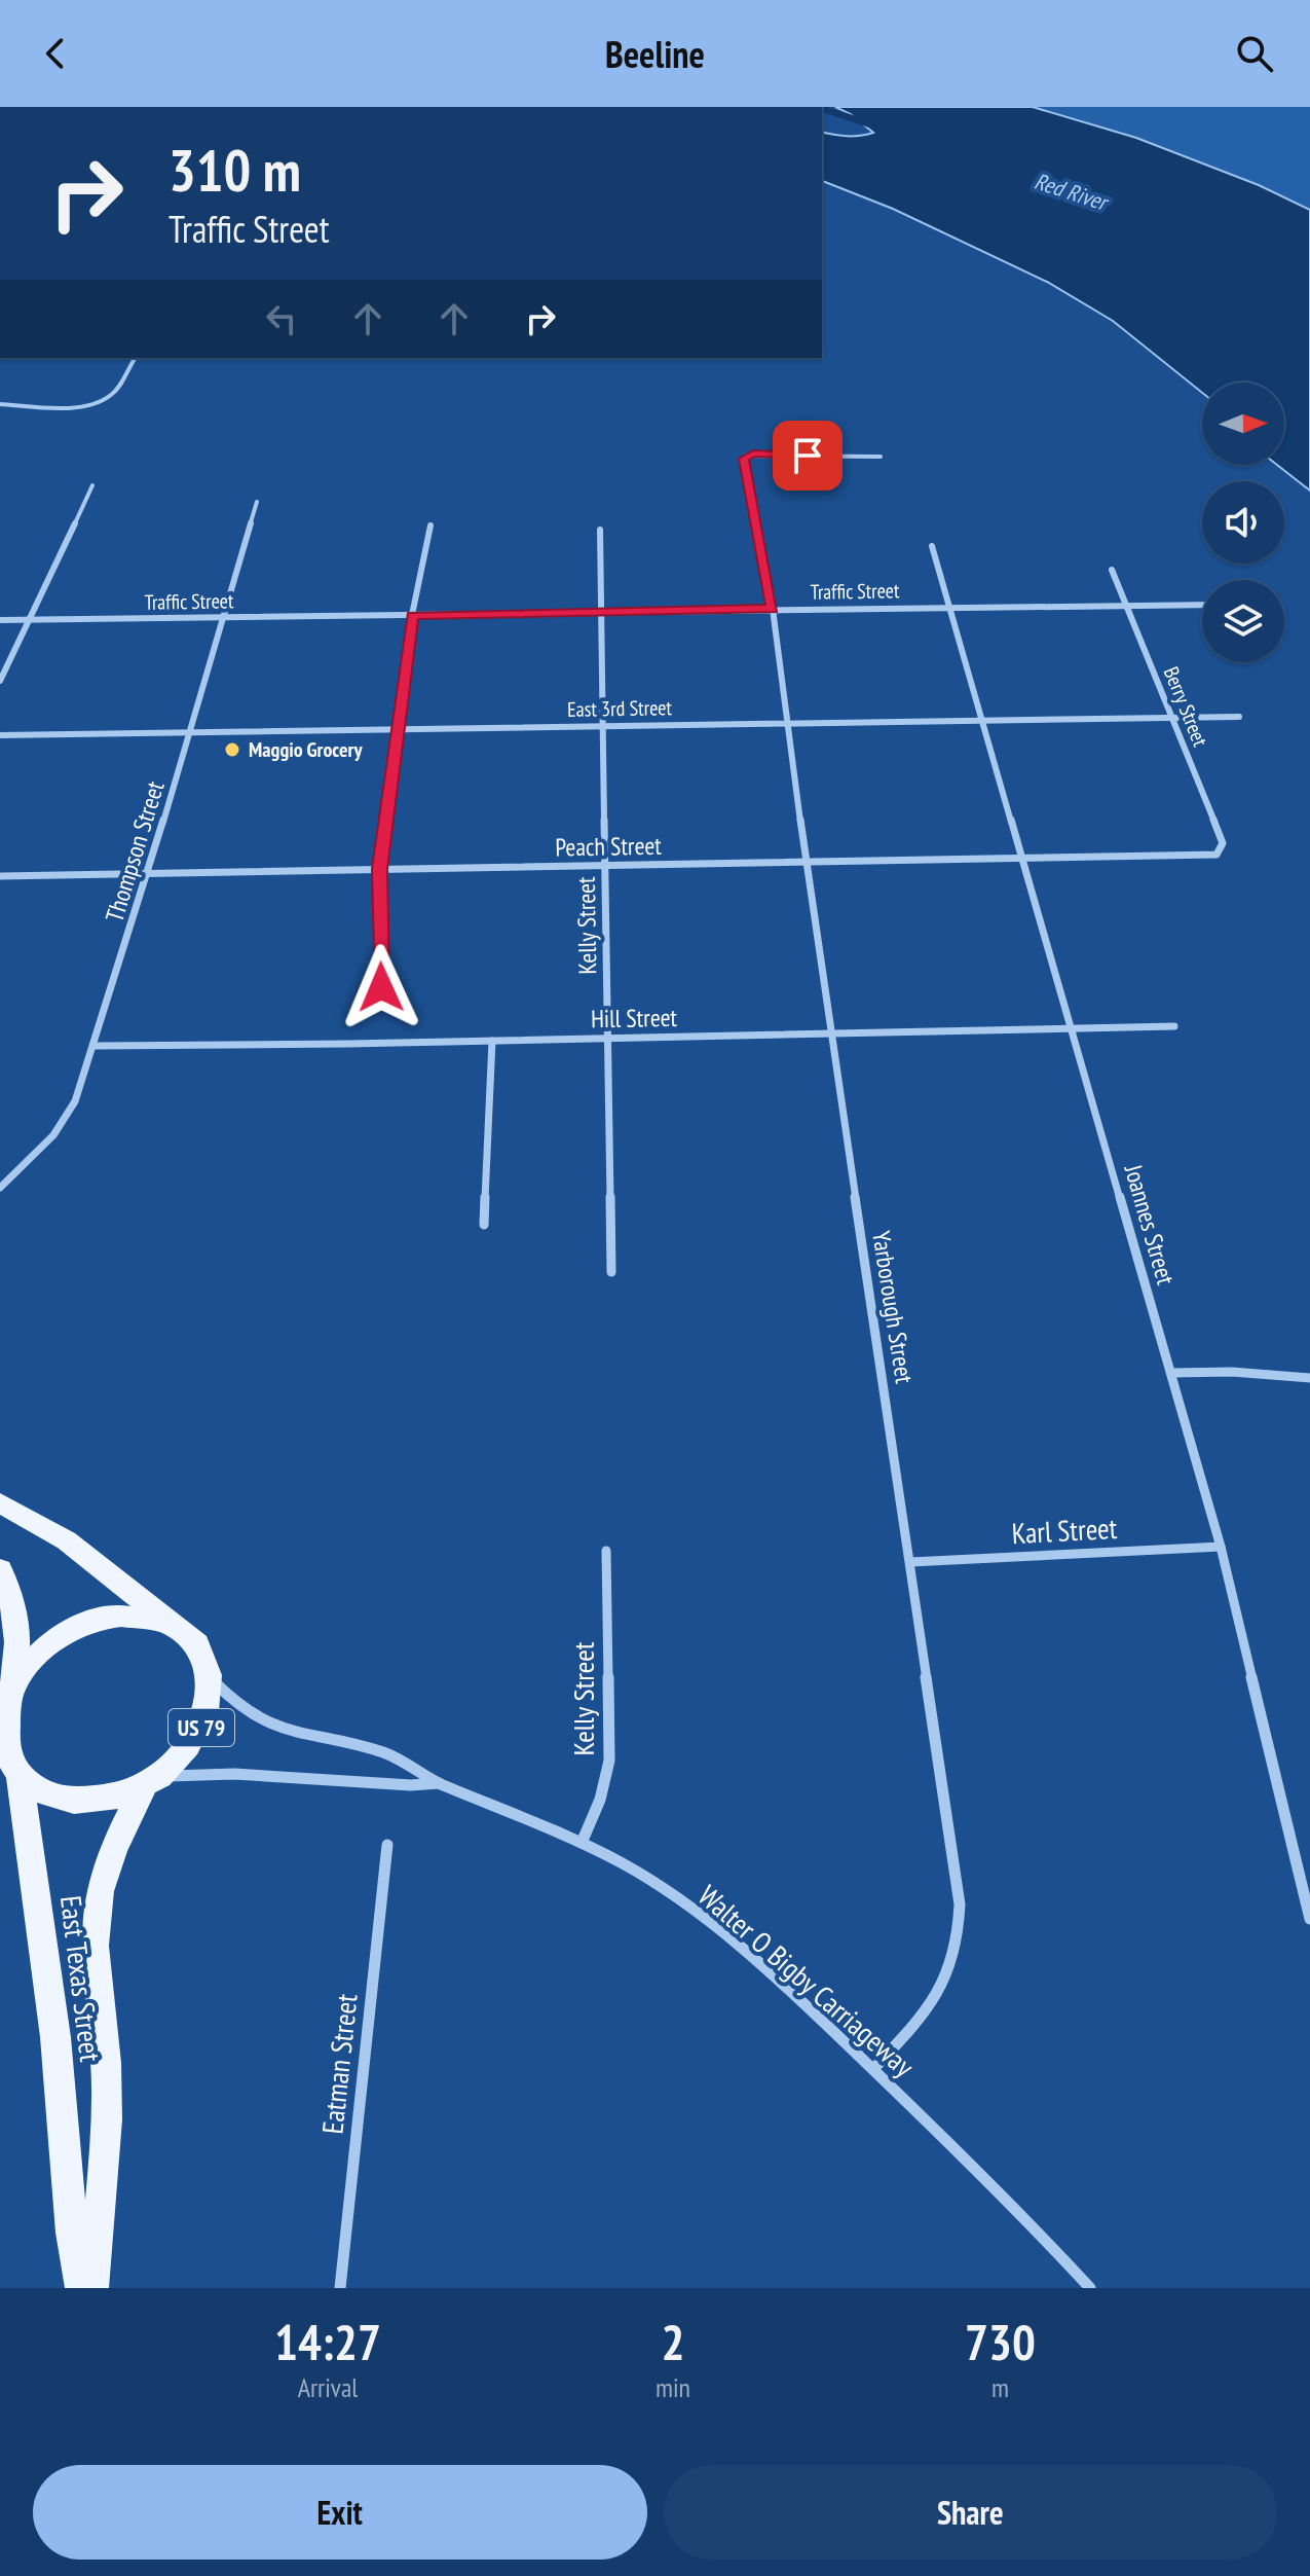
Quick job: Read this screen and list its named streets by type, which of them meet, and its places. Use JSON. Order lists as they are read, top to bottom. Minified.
{"streets":{"main road":["US 79","East Texas Street"],"street":["Traffic Street","Berry Street","East 3rd Street","Peach Street","Thompson Street","Kelly Street","Hill Street","Joannes Street","Yarborough Street","Karl Street","Walter O Bigby Carriageway","Eatman Street"]},"crossings":[["Traffic Street","Berry Street"],["Traffic Street","Thompson Street"],["Traffic Street","Kelly Street"],["Traffic Street","Joannes Street"],["Traffic Street","Yarborough Street"],["Berry Street","East 3rd Street"],["Berry Street","Peach Street"],["East 3rd Street","Thompson Street"],["East 3rd Street","Kelly Street"],["East 3rd Street","Joannes Street"],["East 3rd Street","Yarborough Street"],["Peach Street","Thompson Street"],["Peach Street","Kelly Street"],["Peach Street","Joannes Street"],["Peach Street","Yarborough Street"],["Thompson Street","Hill Street"],["Kelly Street","Hill Street"],["Kelly Street","Walter O Bigby Carriageway"],["Hill Street","Joannes Street"],["Hill Street","Yarborough Street"],["Joannes Street","Karl Street"],["Yarborough Street","Karl Street"],["Yarborough Street","Walter O Bigby Carriageway"],["East Texas Street","Walter O Bigby Carriageway"]],"water":["Red River"],"places":["Maggio Grocery"],"north":"right","page":{"header":"Beeline","turn":["310 m","Traffic Street"],"eta":["14:27","Arrival","2","min","730","m"],"buttons":["Exit","Share"]}}
